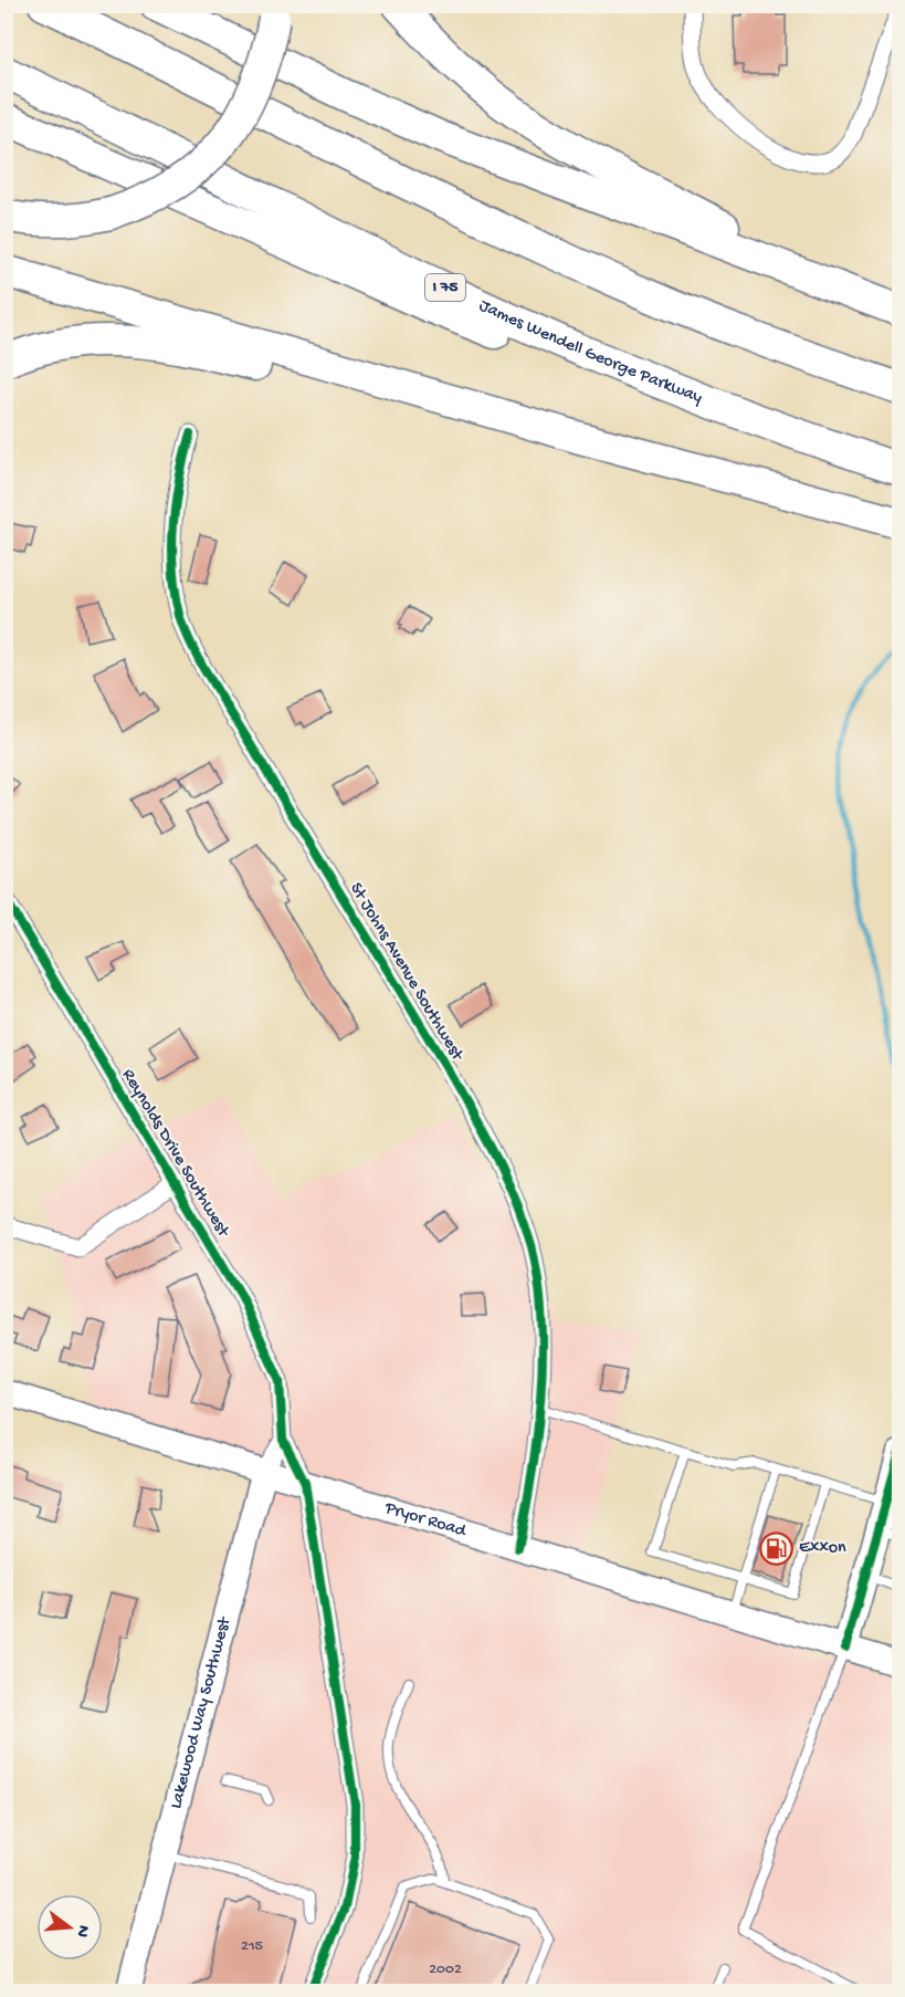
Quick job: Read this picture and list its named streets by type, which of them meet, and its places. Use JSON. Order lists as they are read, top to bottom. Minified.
{"streets":{"highway":["I 75","James Wendell George Parkway"],"street":["St Johns Avenue Southwest","Reynolds Drive Southwest","Pryor Road","Lakewood Way Southwest"]},"crossings":[["St Johns Avenue Southwest","Pryor Road"],["Reynolds Drive Southwest","Lakewood Way Southwest"],["Pryor Road","Lakewood Way Southwest"]],"places":{"fuel station":["Exxon"]},"house_numbers":["215","2002"],"north":"right"}
